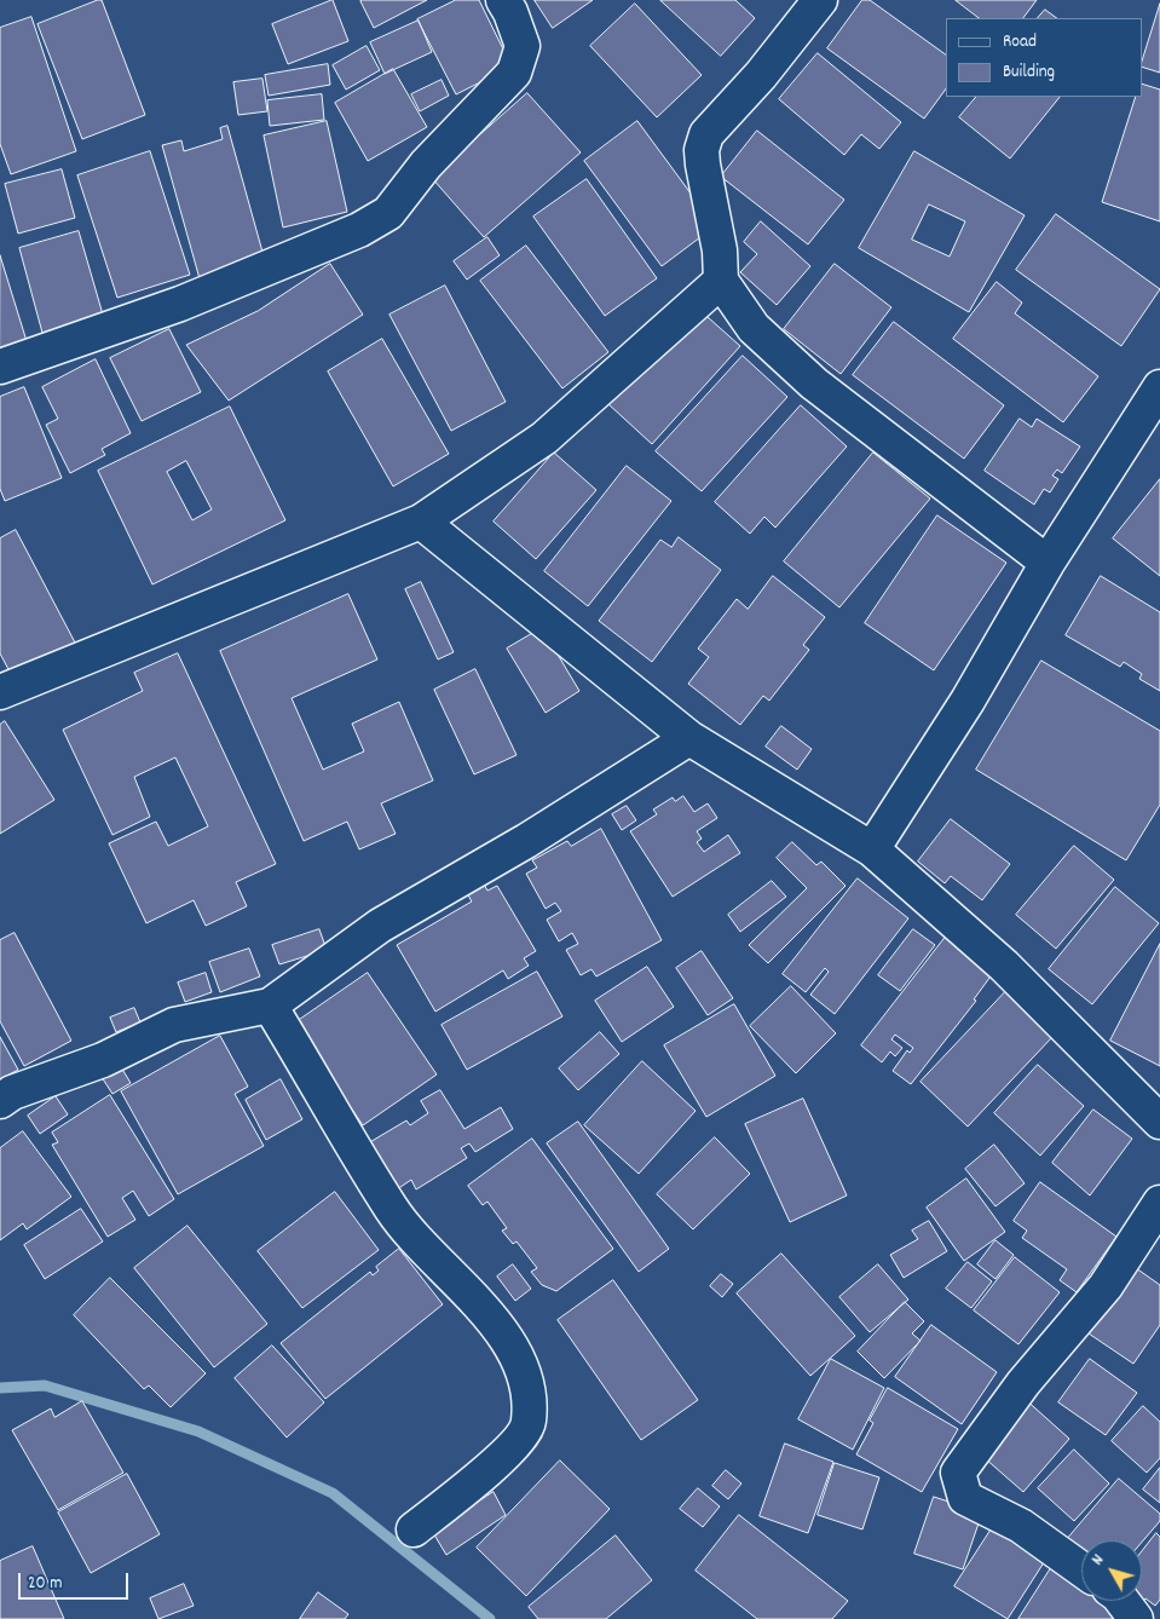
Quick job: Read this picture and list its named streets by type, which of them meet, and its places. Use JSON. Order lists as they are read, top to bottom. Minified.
{"legend":["Road","Building"],"scale_bar":"20 m","north":"top left"}
